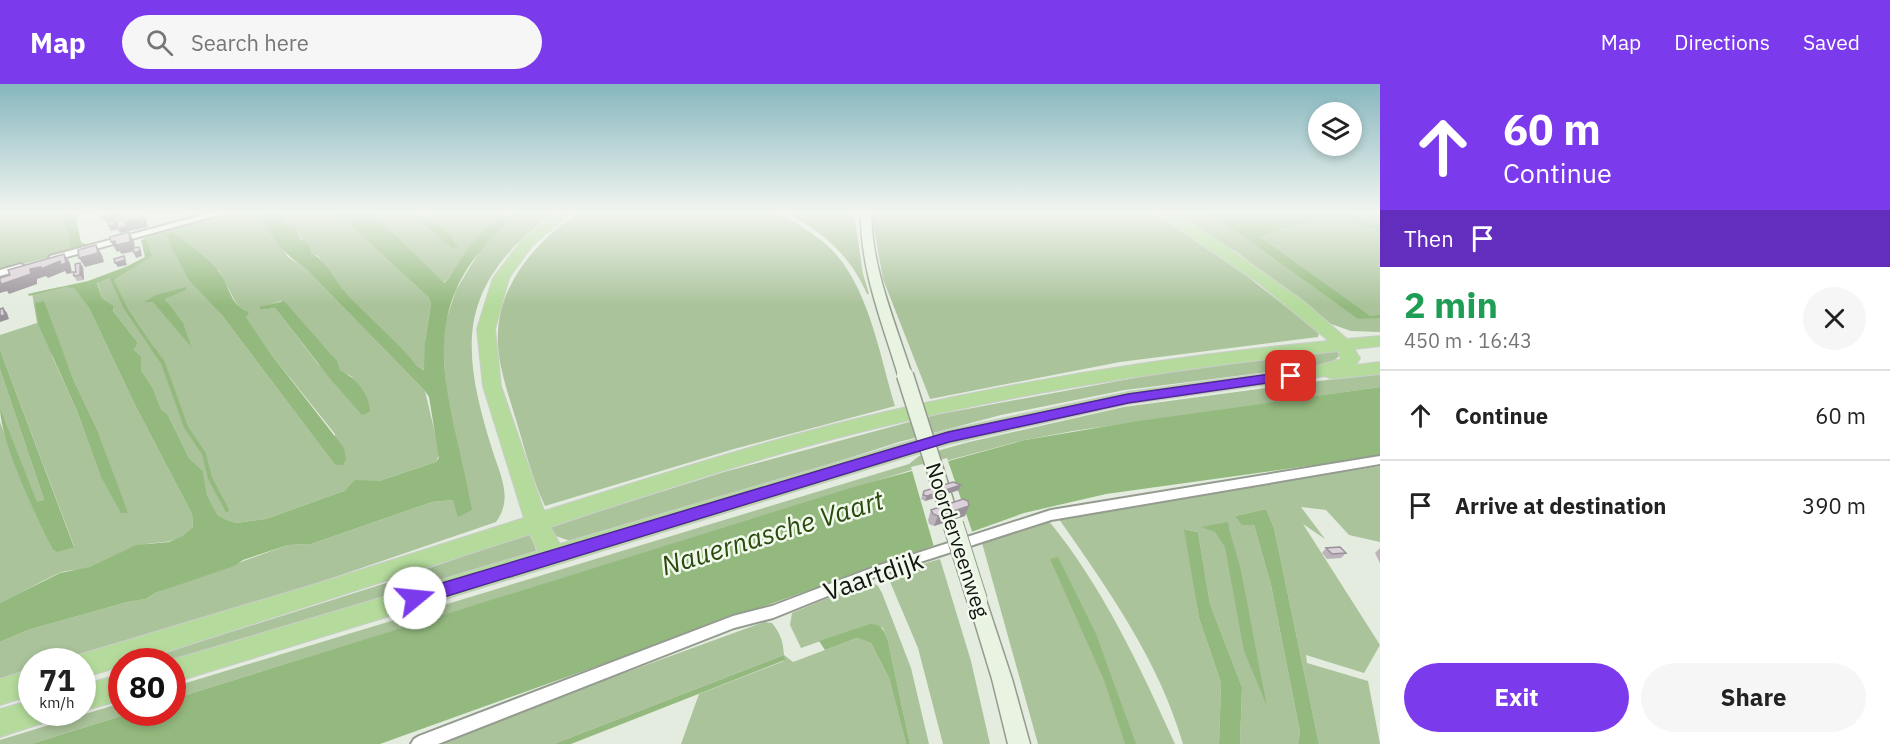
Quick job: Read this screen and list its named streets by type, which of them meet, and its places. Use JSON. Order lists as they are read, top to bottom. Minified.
{"streets":{"street":["Noorderveenweg","Vaartdijk"]},"water":["Nauernasche Vaart"],"page":{"header":"Map","search":"Search here","nav":["Map","Directions","Saved"],"turn":["60 m","Continue"],"then":"Then","heading":["2 min","450 m · 16:43"],"list":[{"name":"Continue","value":"60 m"},{"name":"Arrive at destination","value":"390 m"}],"speed":"71 km/h","limit":"80","buttons":["Exit","Share"]}}
